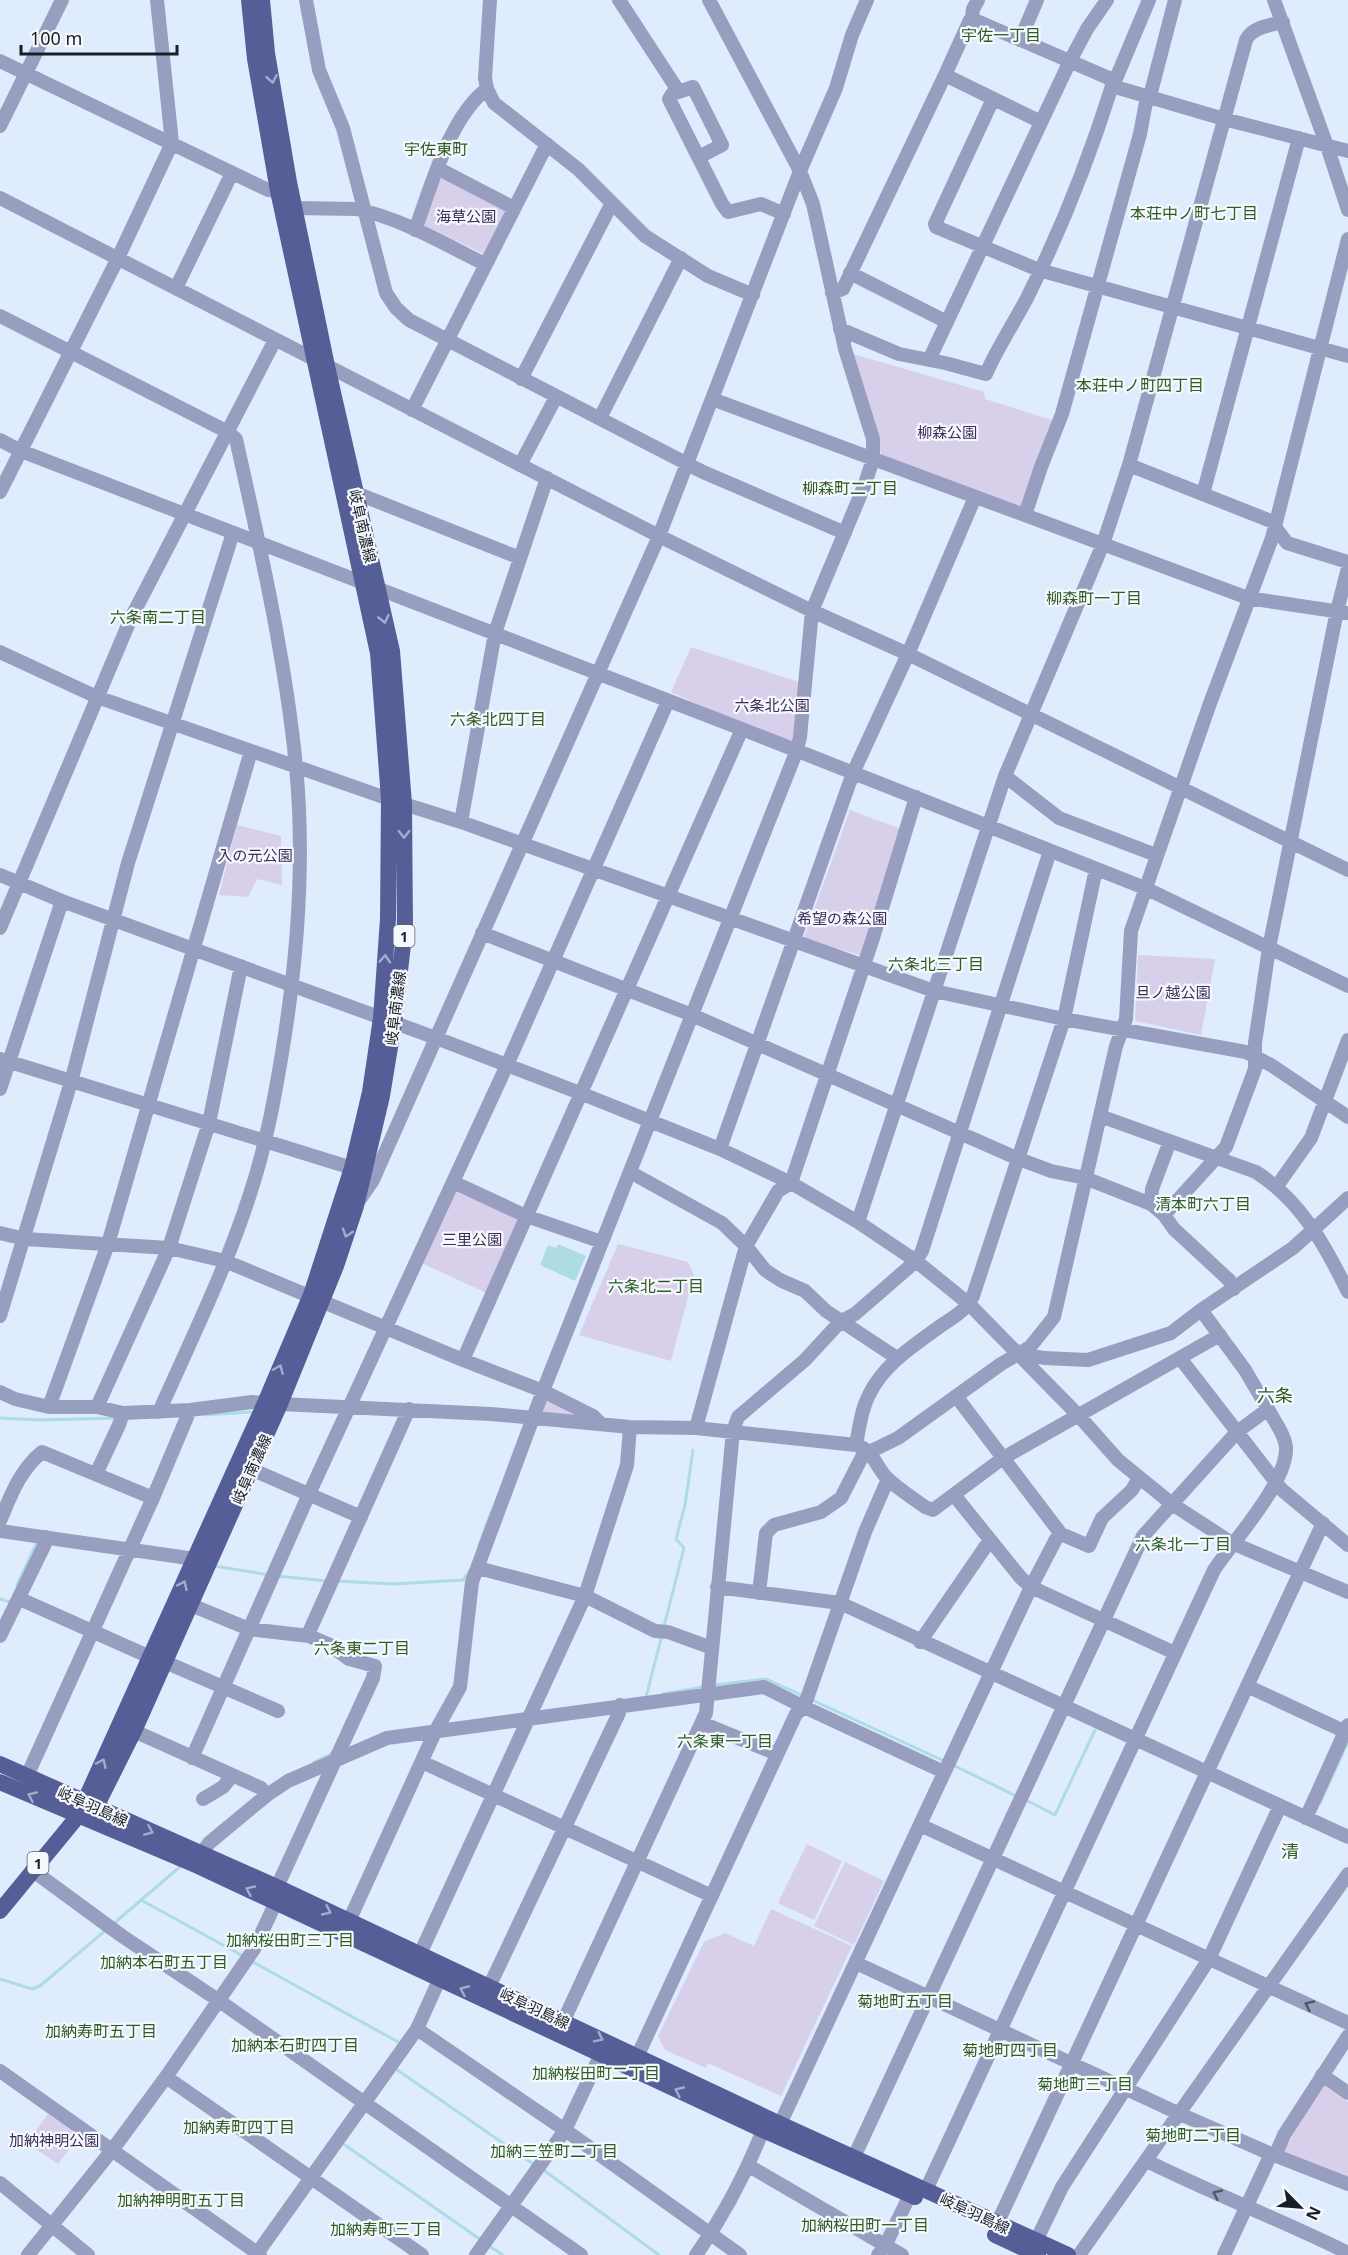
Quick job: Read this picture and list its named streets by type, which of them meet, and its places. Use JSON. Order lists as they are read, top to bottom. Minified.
{"streets":{"main road":["岐阜南濃線","1","岐阜羽島線"]},"crossings":[["岐阜南濃線","岐阜羽島線"]],"districts":["宇佐一丁目","宇佐東町","本荘中ノ町七丁目","本荘中ノ町四丁目","柳森町二丁目","柳森町一丁目","六条南二丁目","六条北四丁目","六条北三丁目","清本町六丁目","六条北二丁目","六条","六条北一丁目","六条東二丁目","六条東一丁目","清","加納桜田町三丁目","加納本石町五丁目","菊地町五丁目","加納寿町五丁目","加納本石町四丁目","菊地町四丁目","加納桜田町二丁目","菊地町三丁目","加納寿町四丁目","菊地町二丁目","加納三笠町二丁目","加納神明町五丁目","加納桜田町一丁目","加納寿町三丁目"],"parks":["海草公園","柳森公園","六条北公園","入の元公園","希望の森公園","旦ノ越公園","三里公園","加納神明公園"],"scale_bar":"100 m","north":"bottom right"}
